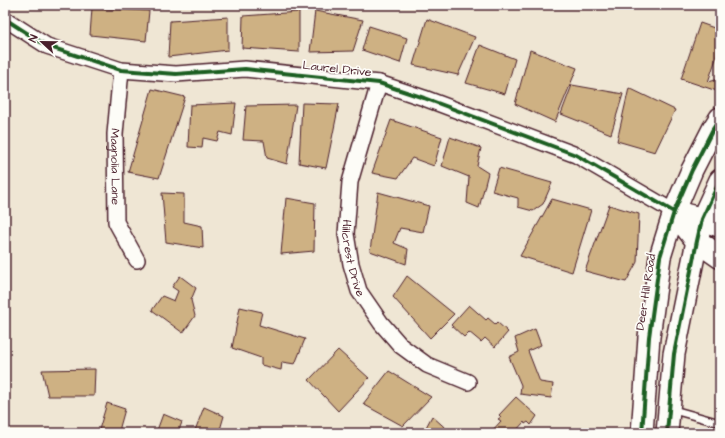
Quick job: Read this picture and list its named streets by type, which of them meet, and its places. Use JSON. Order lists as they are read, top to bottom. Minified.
{"streets":{"street":["Laurel Drive","Magnolia Lane","Hillcrest Drive","Deer Hill Road"]},"crossings":[["Laurel Drive","Magnolia Lane"],["Laurel Drive","Hillcrest Drive"],["Laurel Drive","Deer Hill Road"]],"north":"left"}
